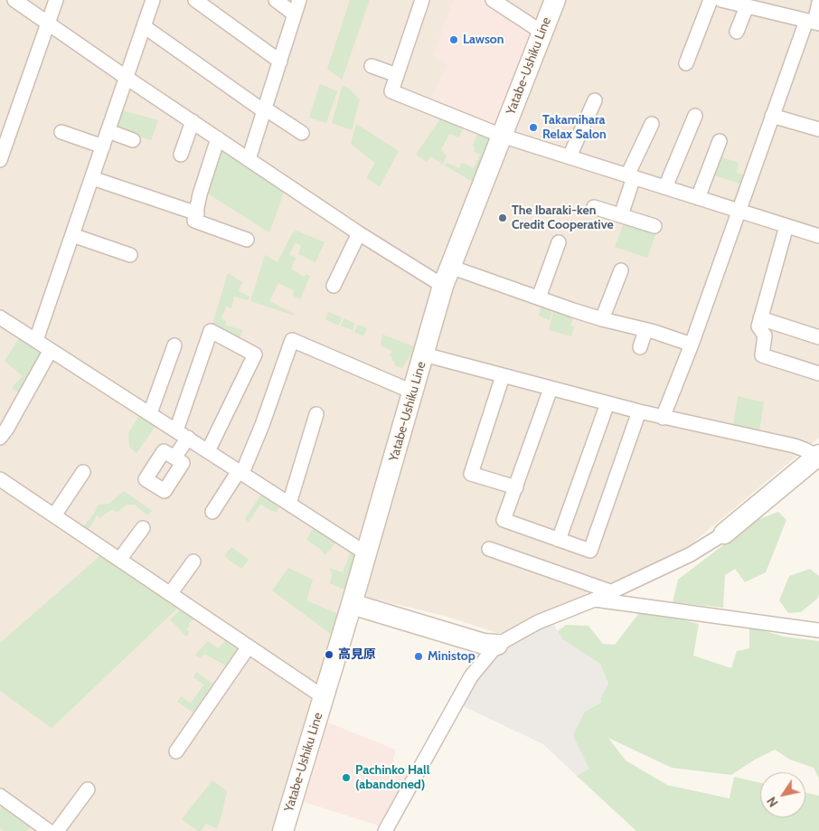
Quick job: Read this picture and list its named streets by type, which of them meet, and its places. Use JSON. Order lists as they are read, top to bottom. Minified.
{"streets":{"main road":["Yatabe-Ushiku Line"]},"places":["Lawson","Takamihara Relax Salon","The Ibaraki-ken Credit Cooperative","高見原","Ministop","Pachinko Hall (abandoned)"],"north":"bottom left"}
